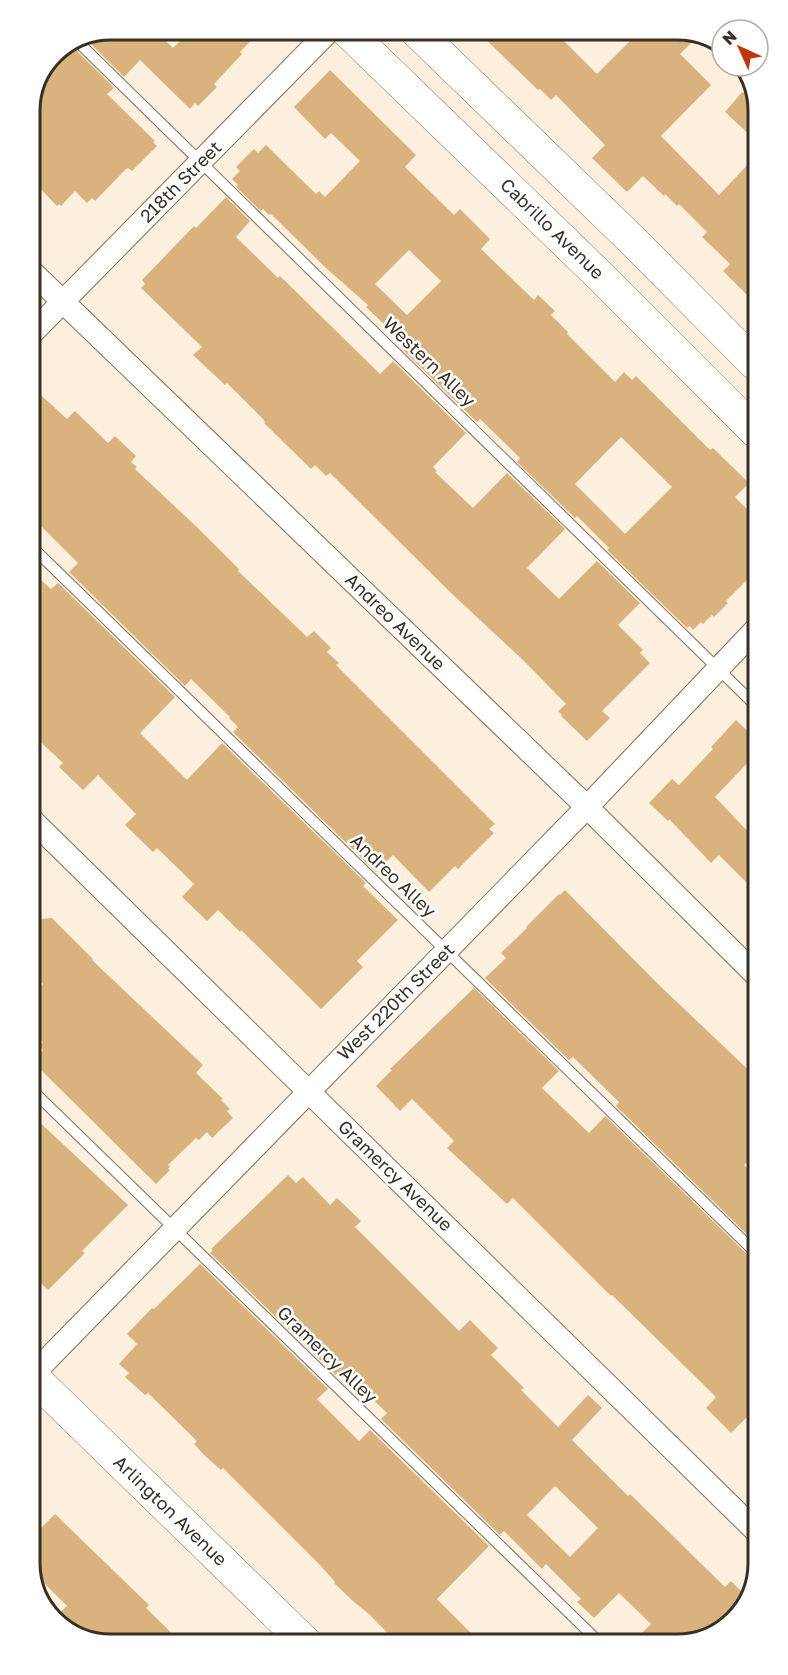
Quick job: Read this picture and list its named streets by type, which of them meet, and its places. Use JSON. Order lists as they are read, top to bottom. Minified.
{"streets":{"main road":["Cabrillo Avenue","Arlington Avenue"],"street":["218th Street","Andreo Avenue","West 220th Street","Gramercy Avenue"],"lane":["Western Alley","Andreo Alley","Gramercy Alley"]},"crossings":[["218th Street","Western Alley"],["218th Street","Andreo Avenue"],["Western Alley","West 220th Street"],["Andreo Avenue","West 220th Street"],["Andreo Alley","West 220th Street"],["West 220th Street","Gramercy Avenue"],["West 220th Street","Gramercy Alley"]],"north":"top left"}
